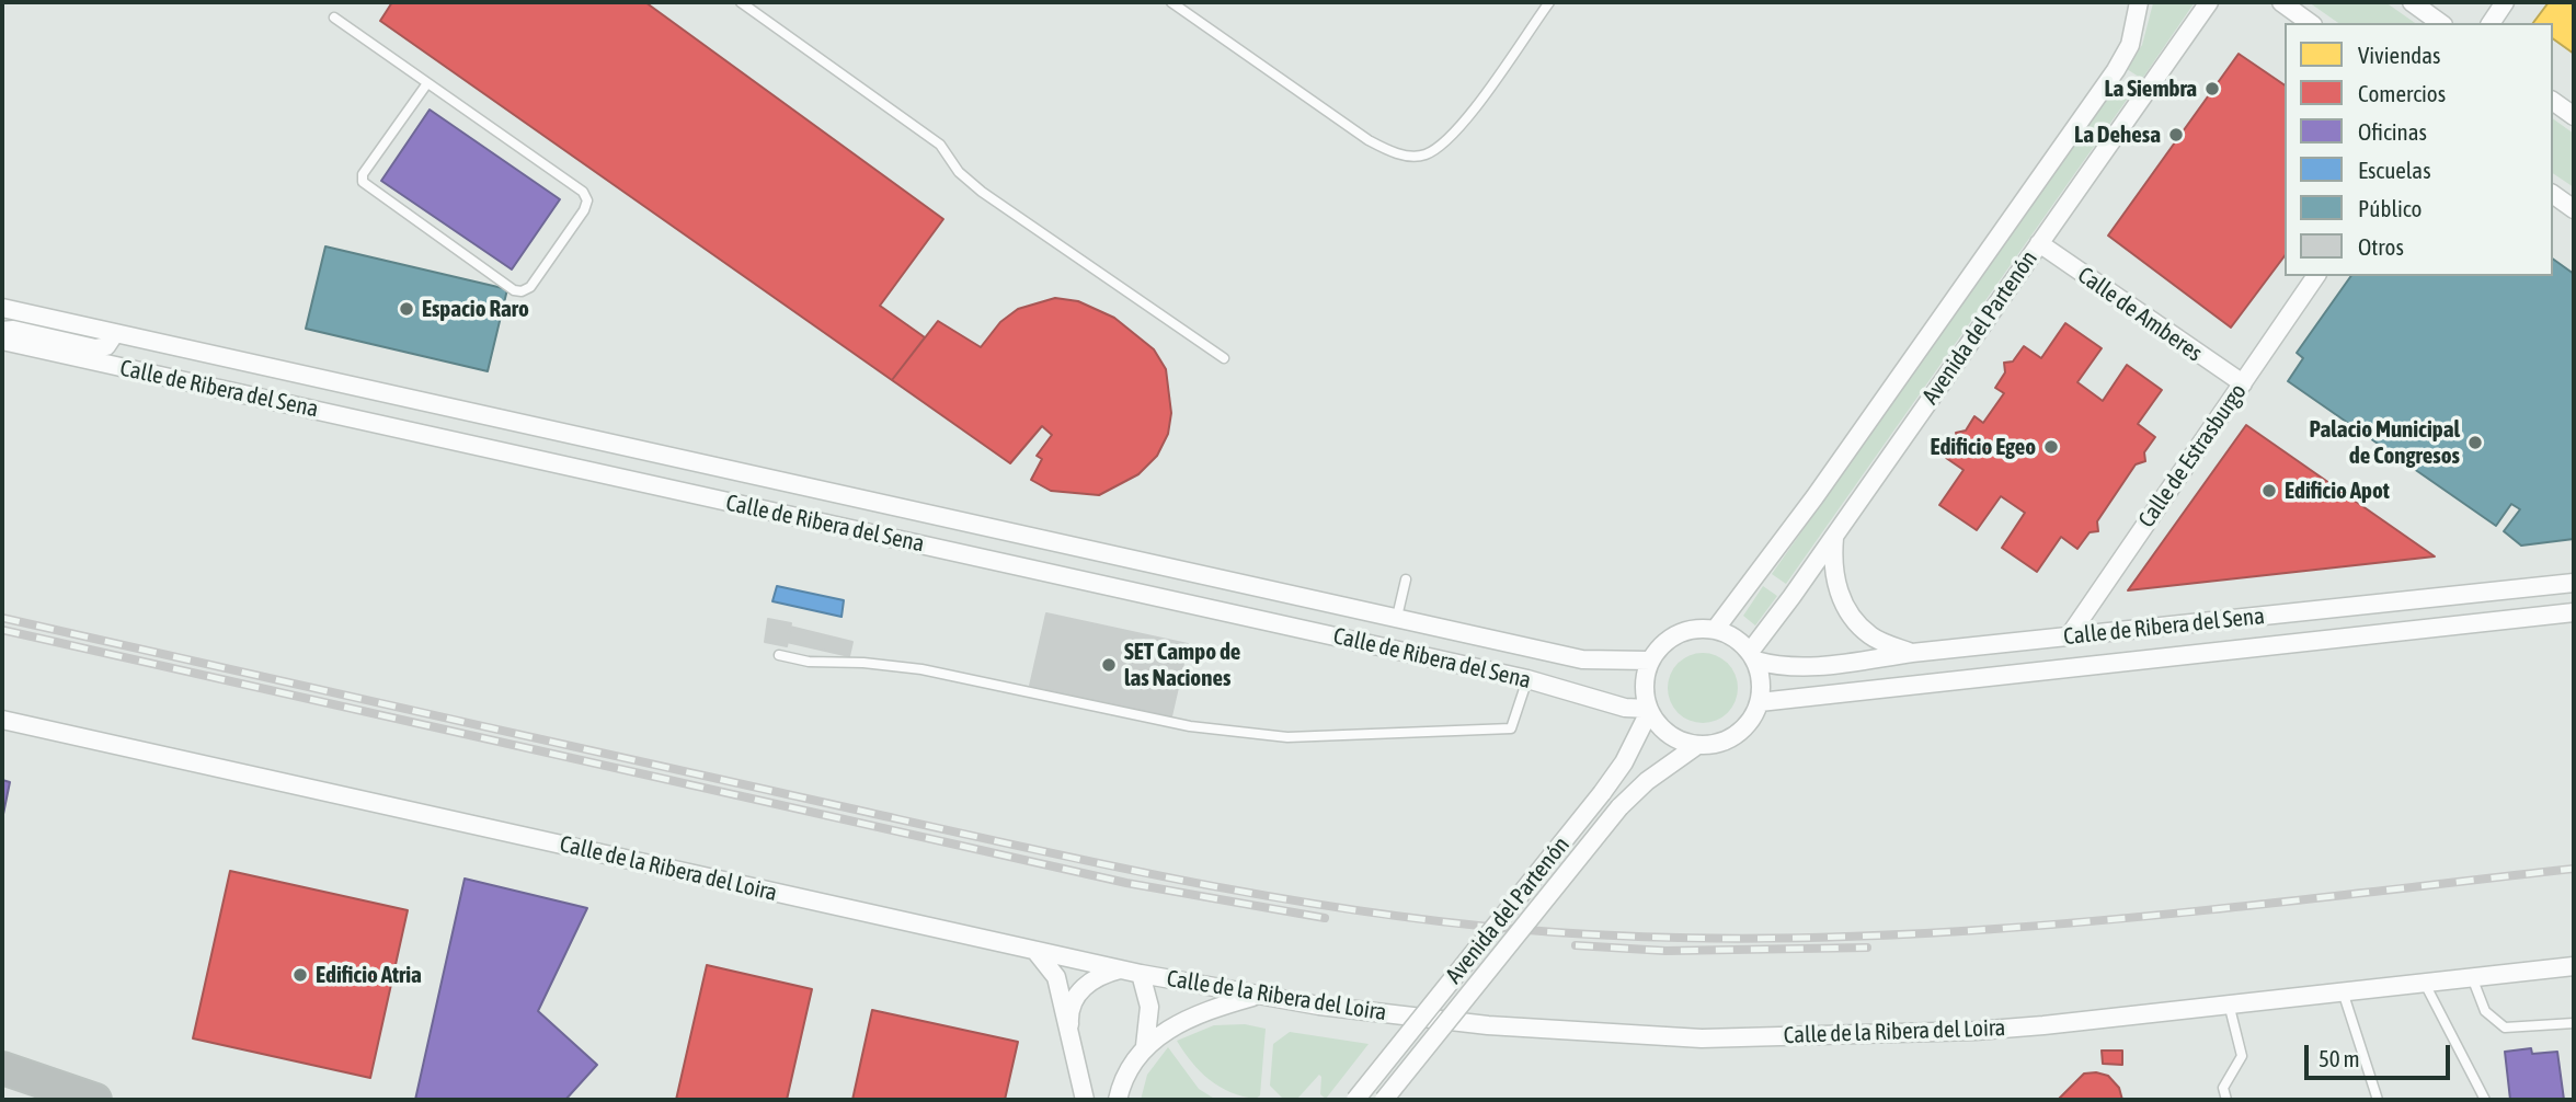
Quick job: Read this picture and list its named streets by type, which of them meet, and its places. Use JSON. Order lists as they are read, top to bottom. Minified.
{"streets":{"street":["Calle de Amberes","Avenida del Partenón","Calle de Ribera del Sena","Calle de Estrasburgo","Calle de la Ribera del Loira"]},"crossings":[["Calle de Amberes","Avenida del Partenón"],["Calle de Amberes","Calle de Estrasburgo"],["Avenida del Partenón","Calle de Ribera del Sena"],["Calle de Ribera del Sena","Calle de Estrasburgo"]],"places":["La Siembra","La Dehesa","Espacio Raro","Palacio Municipal de Congresos","Edificio Egeo","Edificio Apot","SET Campo de las Naciones","Edificio Atria"],"legend":["Viviendas","Comercios","Oficinas","Escuelas","Público","Otros"],"scale_bar":"50 m"}
